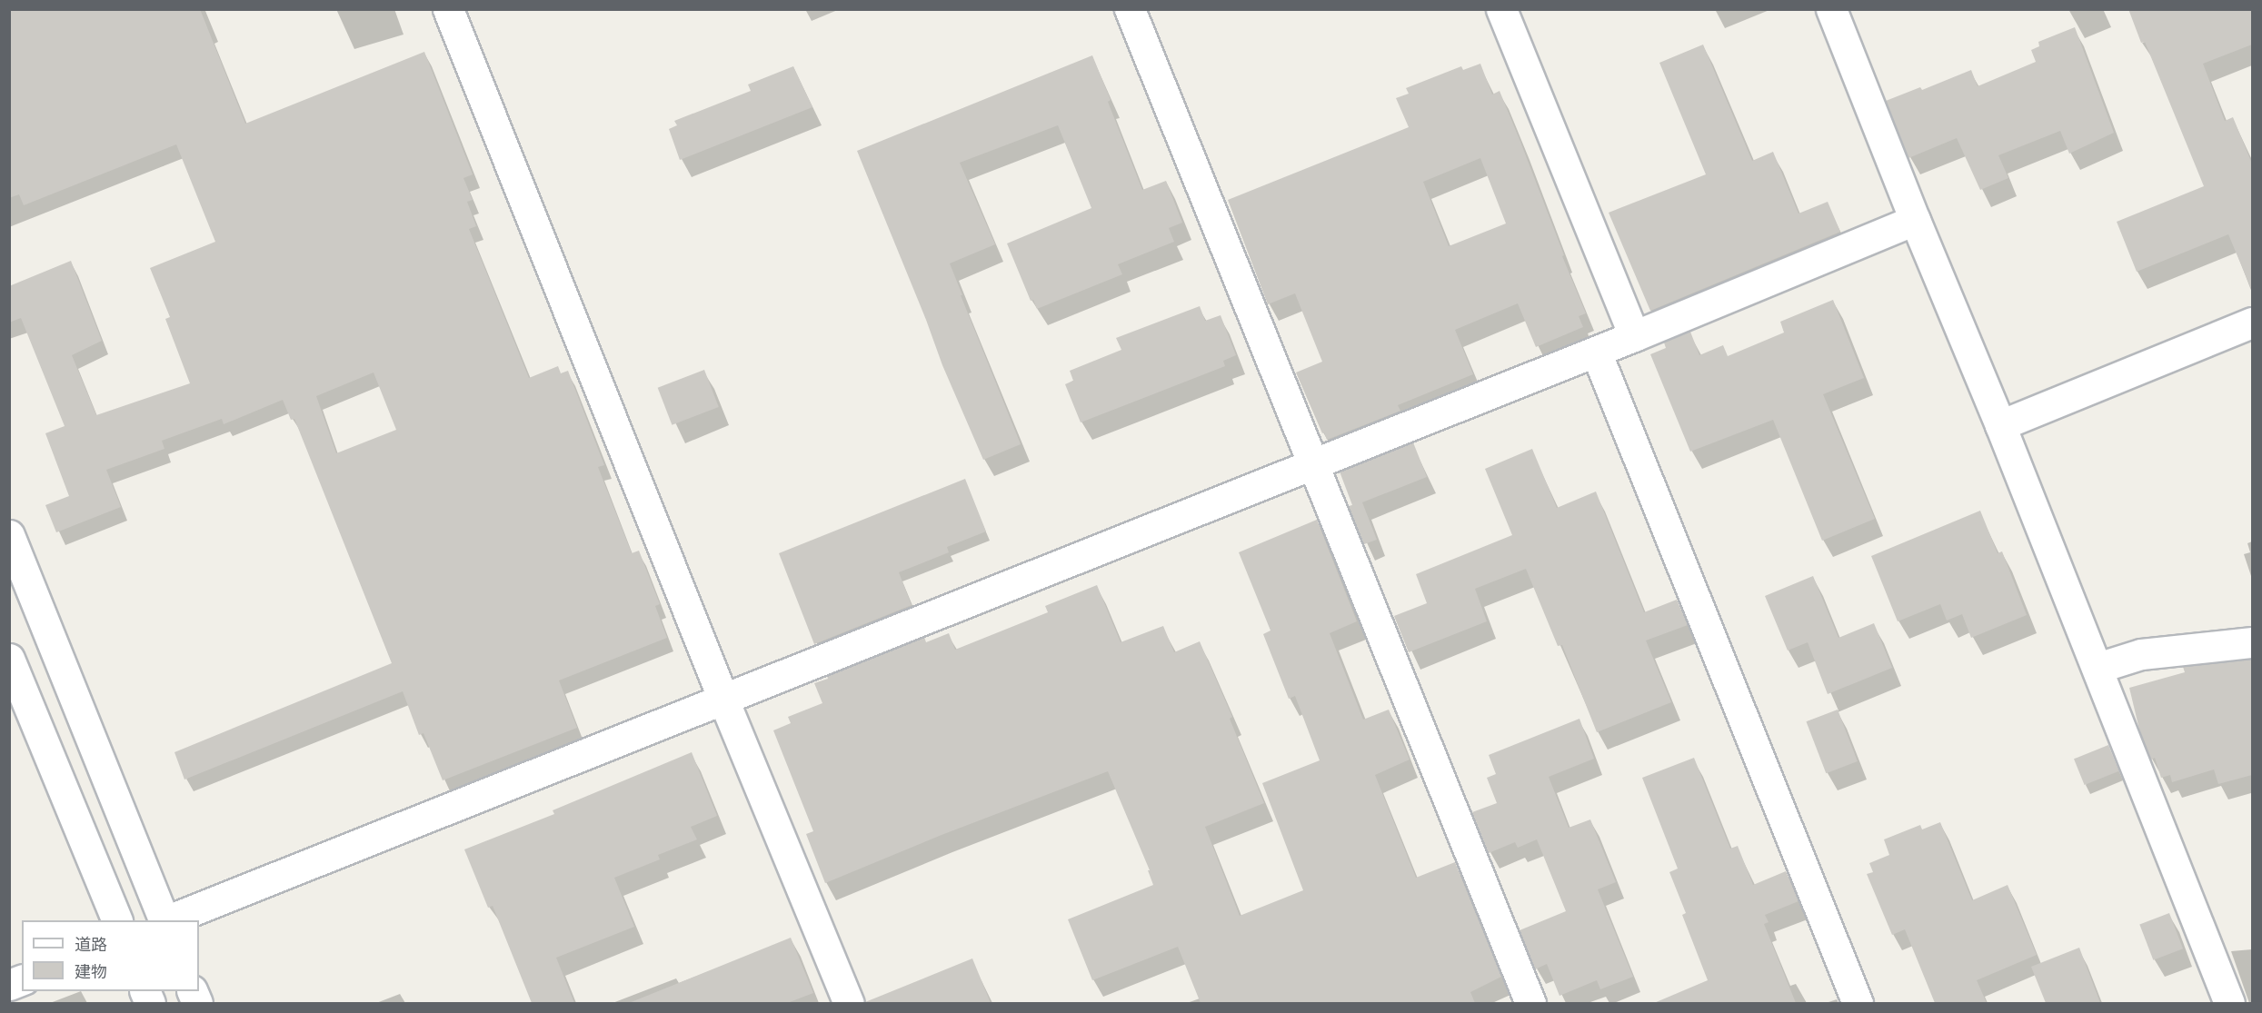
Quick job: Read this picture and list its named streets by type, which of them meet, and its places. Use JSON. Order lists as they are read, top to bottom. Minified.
{"legend":["道路","建物"]}
